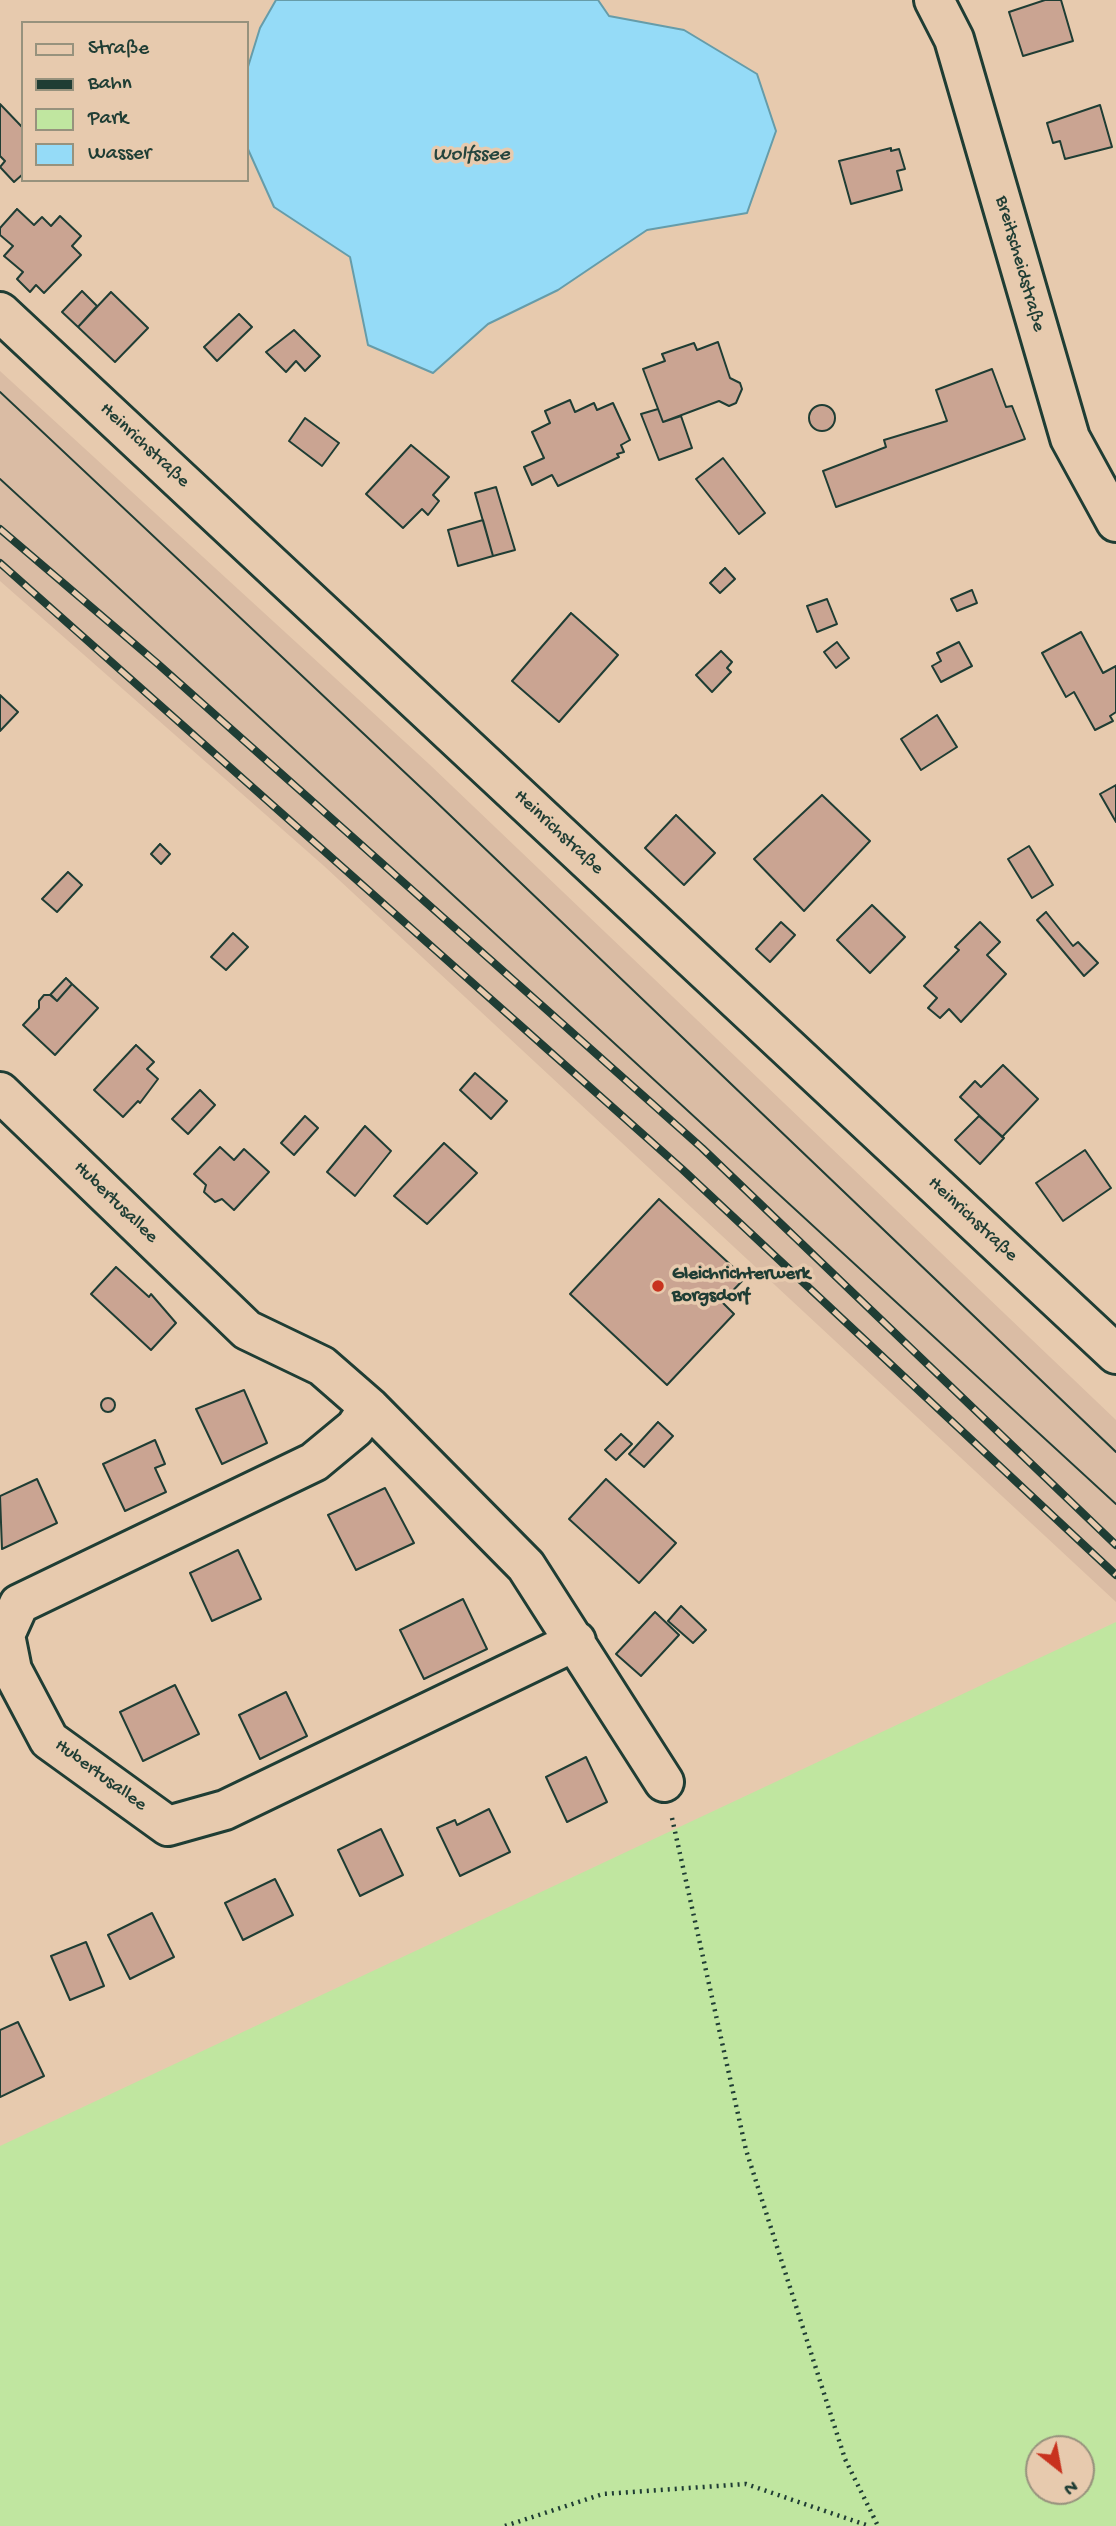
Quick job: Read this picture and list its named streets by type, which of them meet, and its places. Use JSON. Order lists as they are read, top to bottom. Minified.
{"streets":{"street":["Breitscheidstraße","Heinrichstraße","Hubertusallee"]},"water":["Wolfssee"],"places":["Gleichrichterwerk Borgsdorf"],"legend":["Straße","Bahn","Park","Wasser"],"north":"bottom right"}
